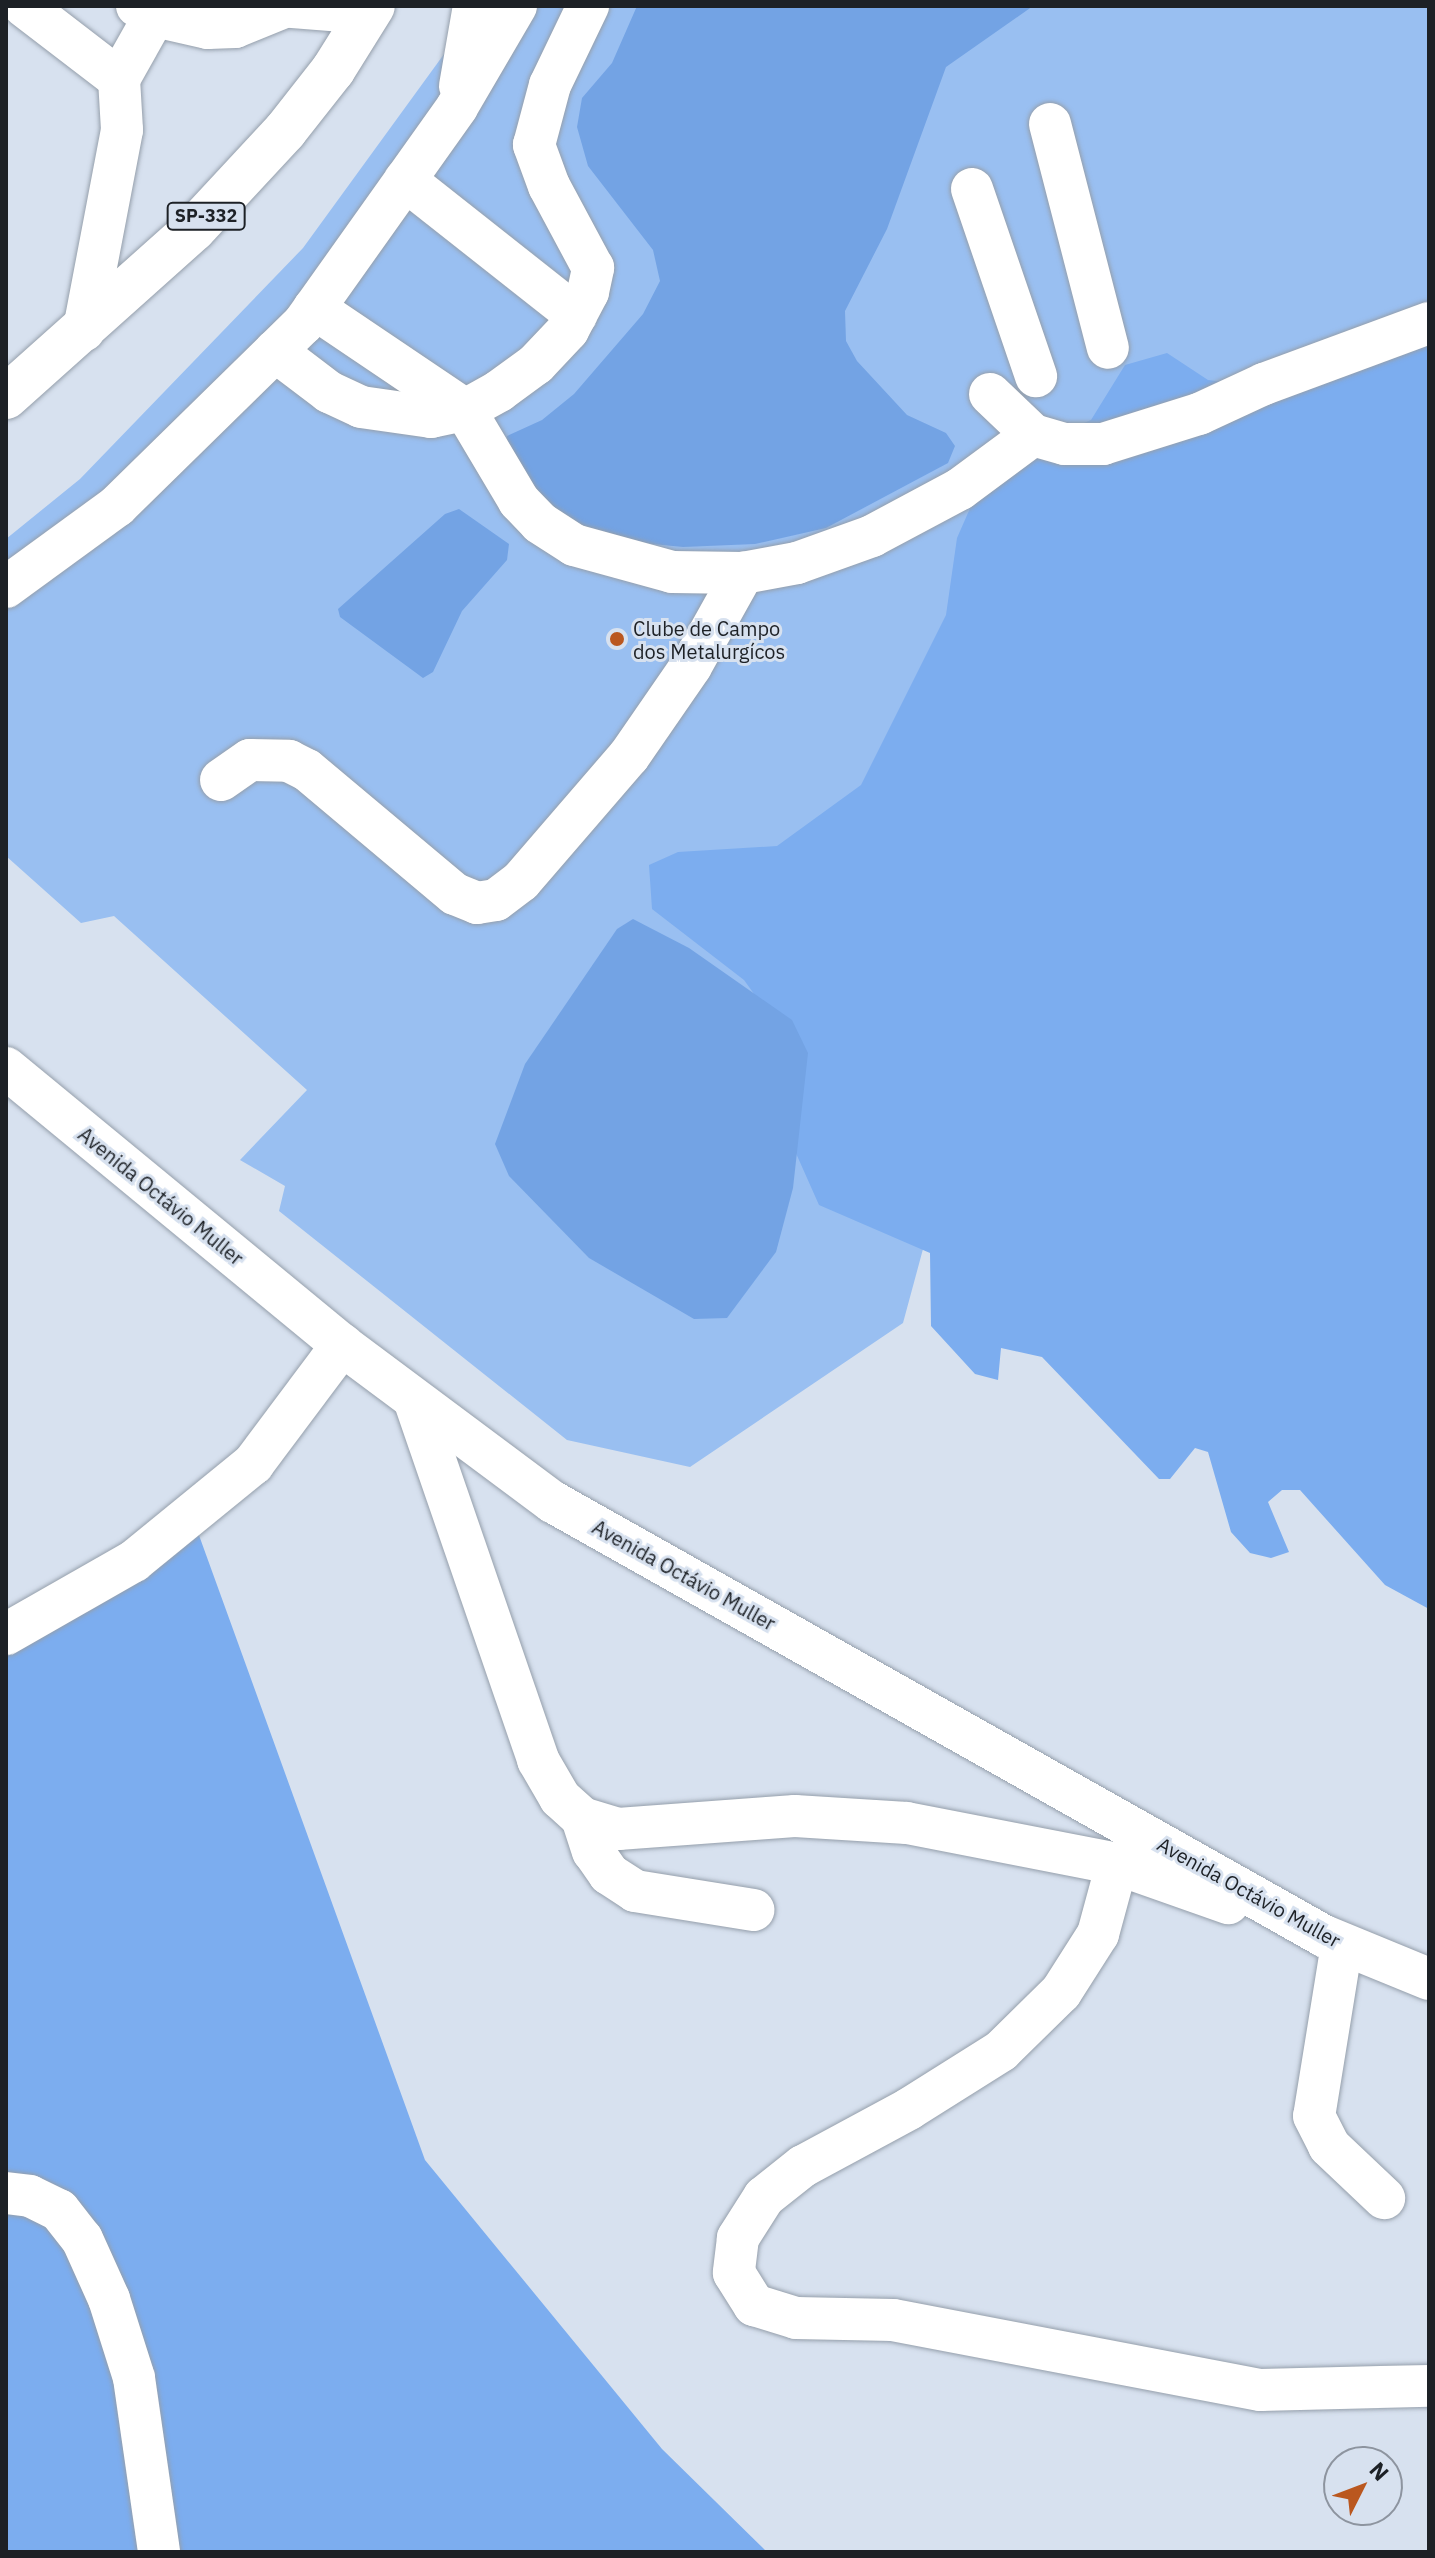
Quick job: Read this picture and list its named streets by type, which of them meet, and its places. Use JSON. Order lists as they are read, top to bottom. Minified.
{"streets":{"main road":["SP-332"],"street":["Avenida Octávio Muller"]},"places":["Clube de Campo dos Metalurgícos"],"north":"top right"}
